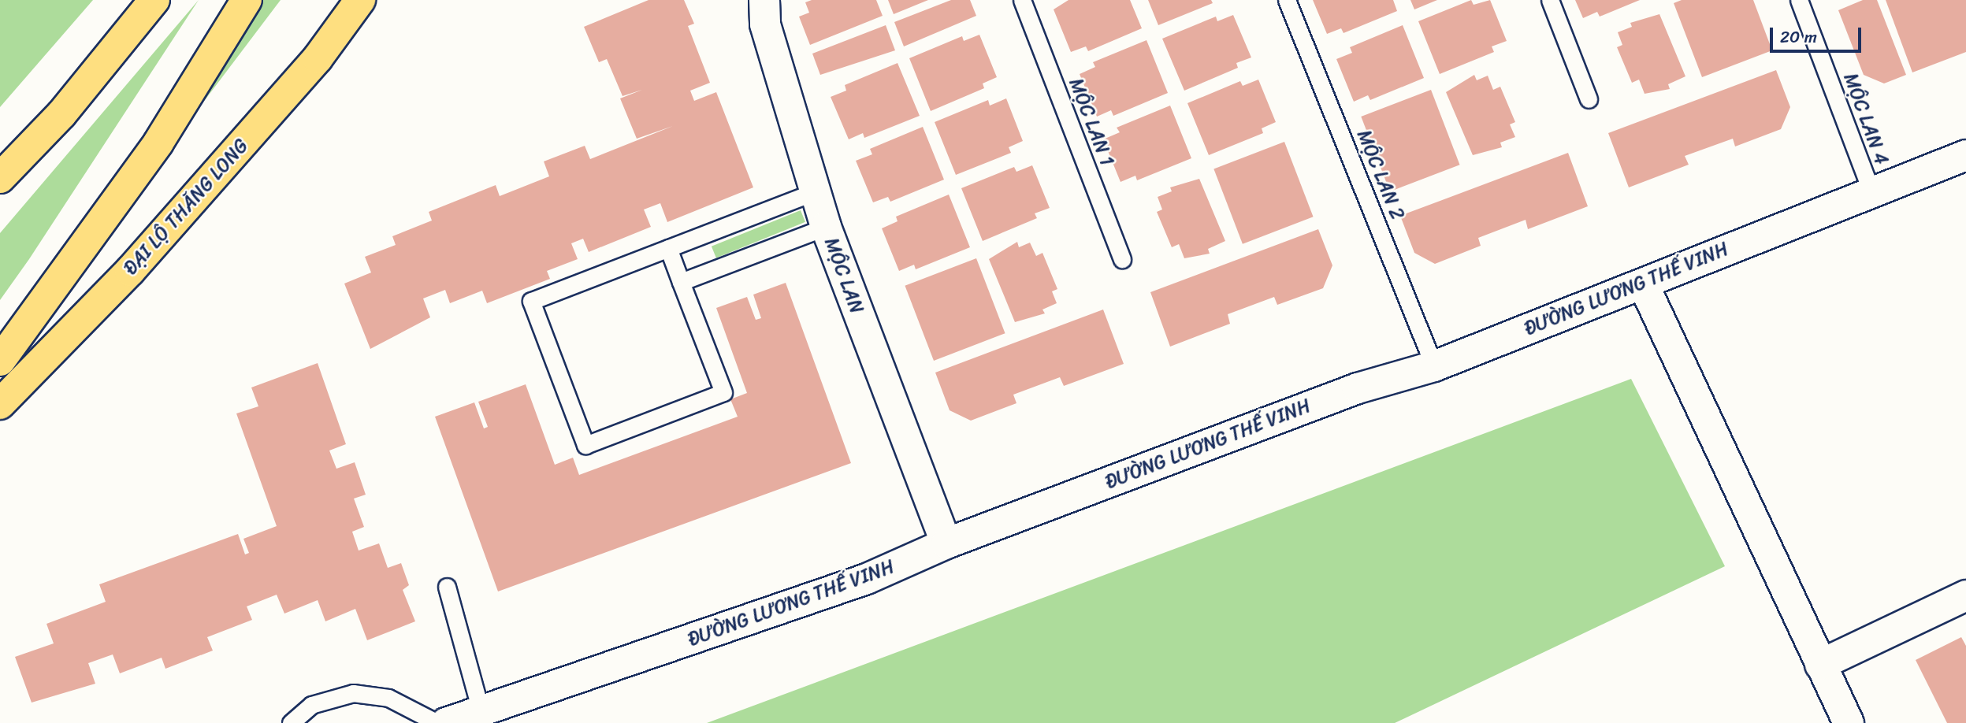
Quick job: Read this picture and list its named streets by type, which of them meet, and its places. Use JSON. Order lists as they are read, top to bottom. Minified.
{"streets":{"main road":["ĐẠI LỘ THĂNG LONG"],"street":["MỘC LAN","ĐƯỜNG LƯƠNG THẾ VINH"],"lane":["MỘC LAN 4","MỘC LAN 1","MỘC LAN 2"]},"crossings":[["MỘC LAN 4","ĐƯỜNG LƯƠNG THẾ VINH"],["MỘC LAN 2","ĐƯỜNG LƯƠNG THẾ VINH"],["MỘC LAN","ĐƯỜNG LƯƠNG THẾ VINH"]],"scale_bar":"20 m"}
